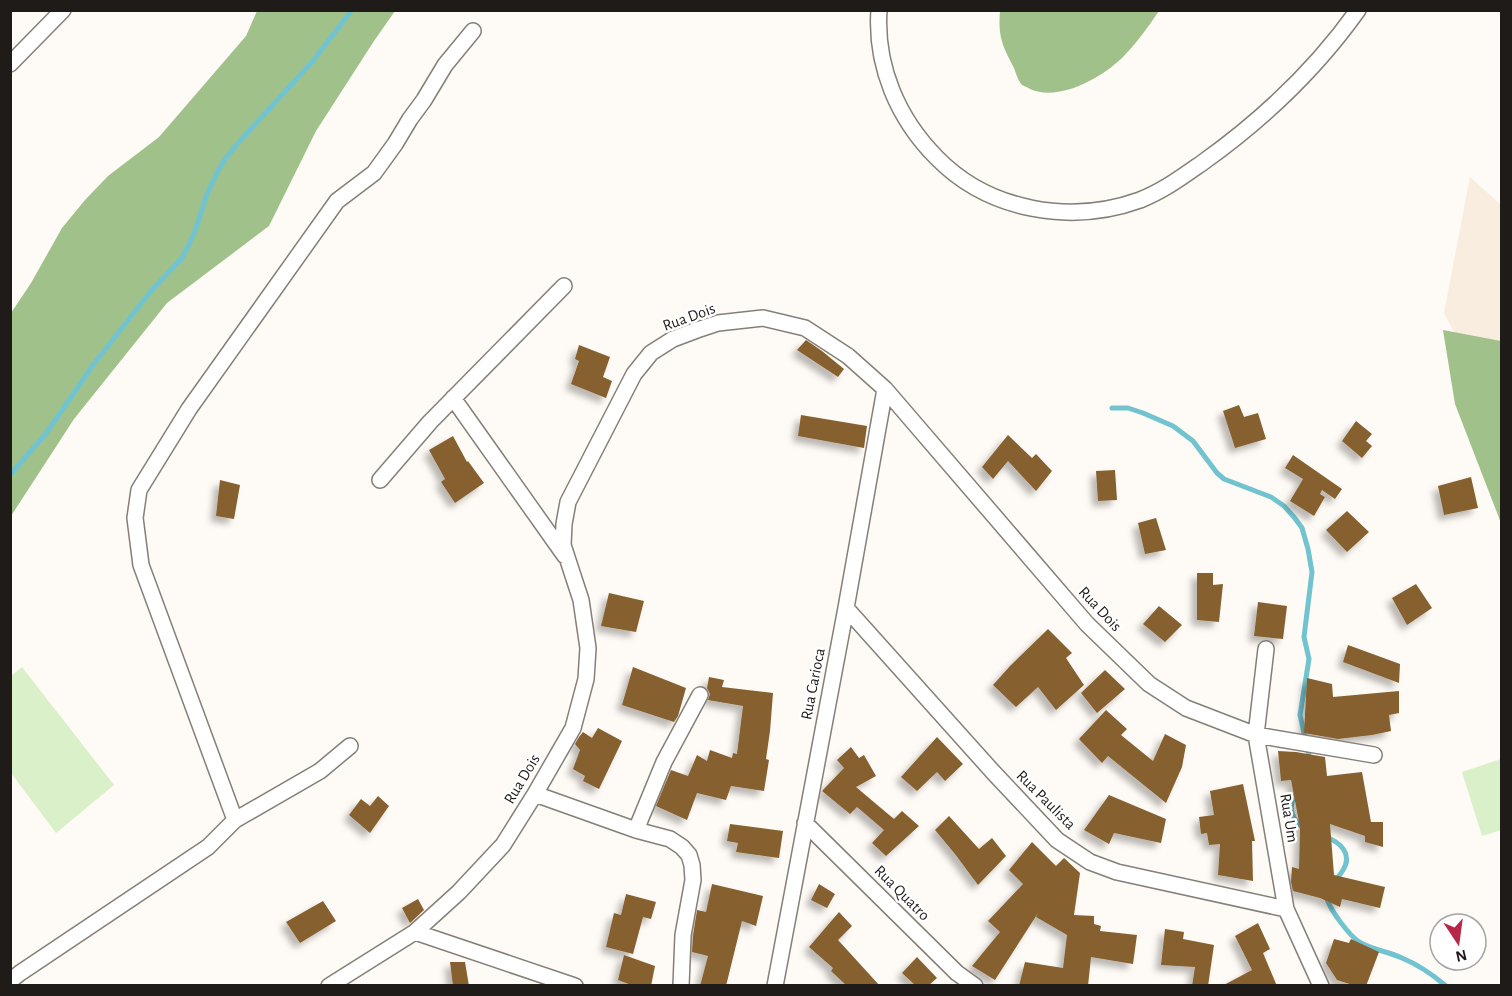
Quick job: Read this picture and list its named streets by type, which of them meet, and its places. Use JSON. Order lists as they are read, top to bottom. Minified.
{"streets":{"street":["Rua Dois","Rua Carioca","Rua Paulista","Rua Um","Rua Quatro"]},"crossings":[["Rua Dois","Rua Carioca"],["Rua Dois","Rua Um"],["Rua Carioca","Rua Paulista"],["Rua Carioca","Rua Quatro"],["Rua Paulista","Rua Um"]],"north":"bottom"}
